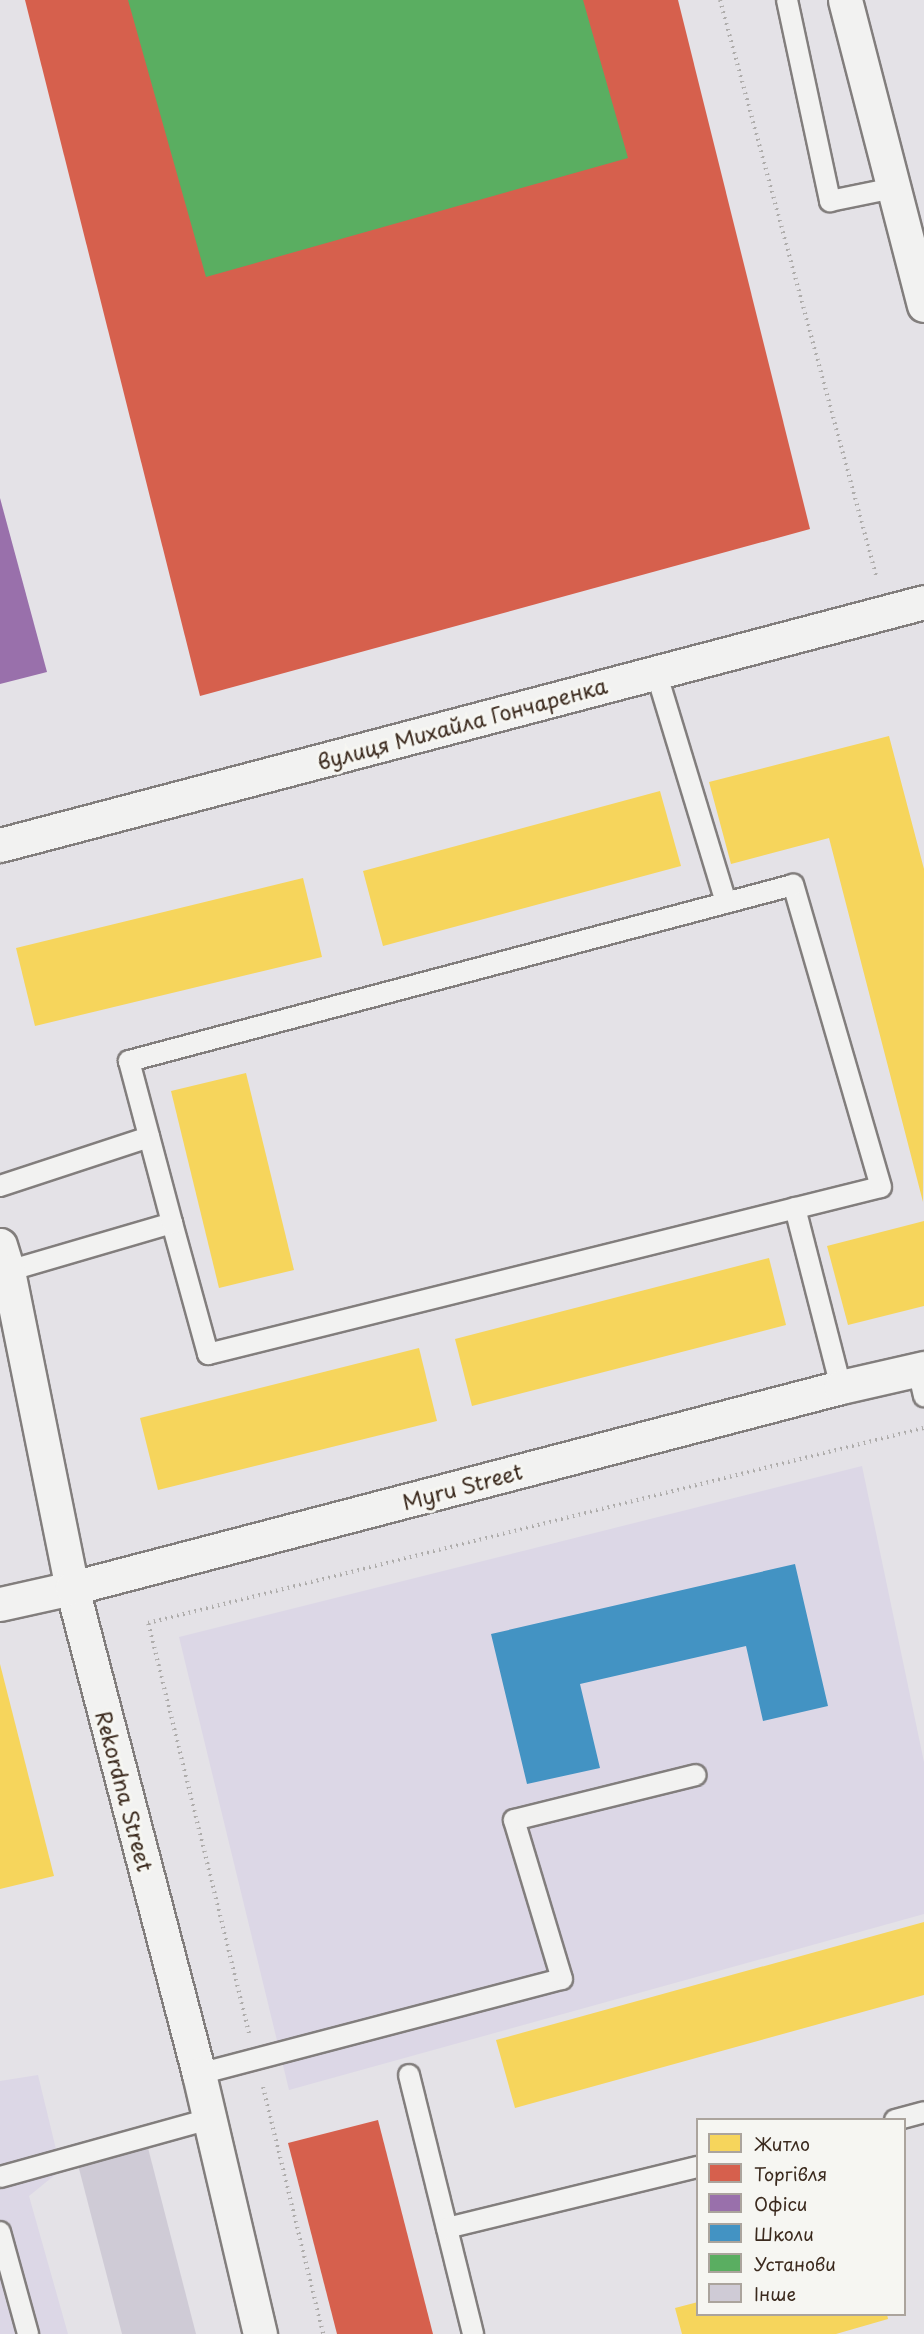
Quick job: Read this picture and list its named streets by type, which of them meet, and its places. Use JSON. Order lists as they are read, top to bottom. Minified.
{"streets":{"street":["вулиця Михайла Гончаренка","Myru Street","Rekordna Street"]},"crossings":[["Myru Street","Rekordna Street"]],"legend":["Житло","Торгівля","Офіси","Школи","Установи","Інше"]}
